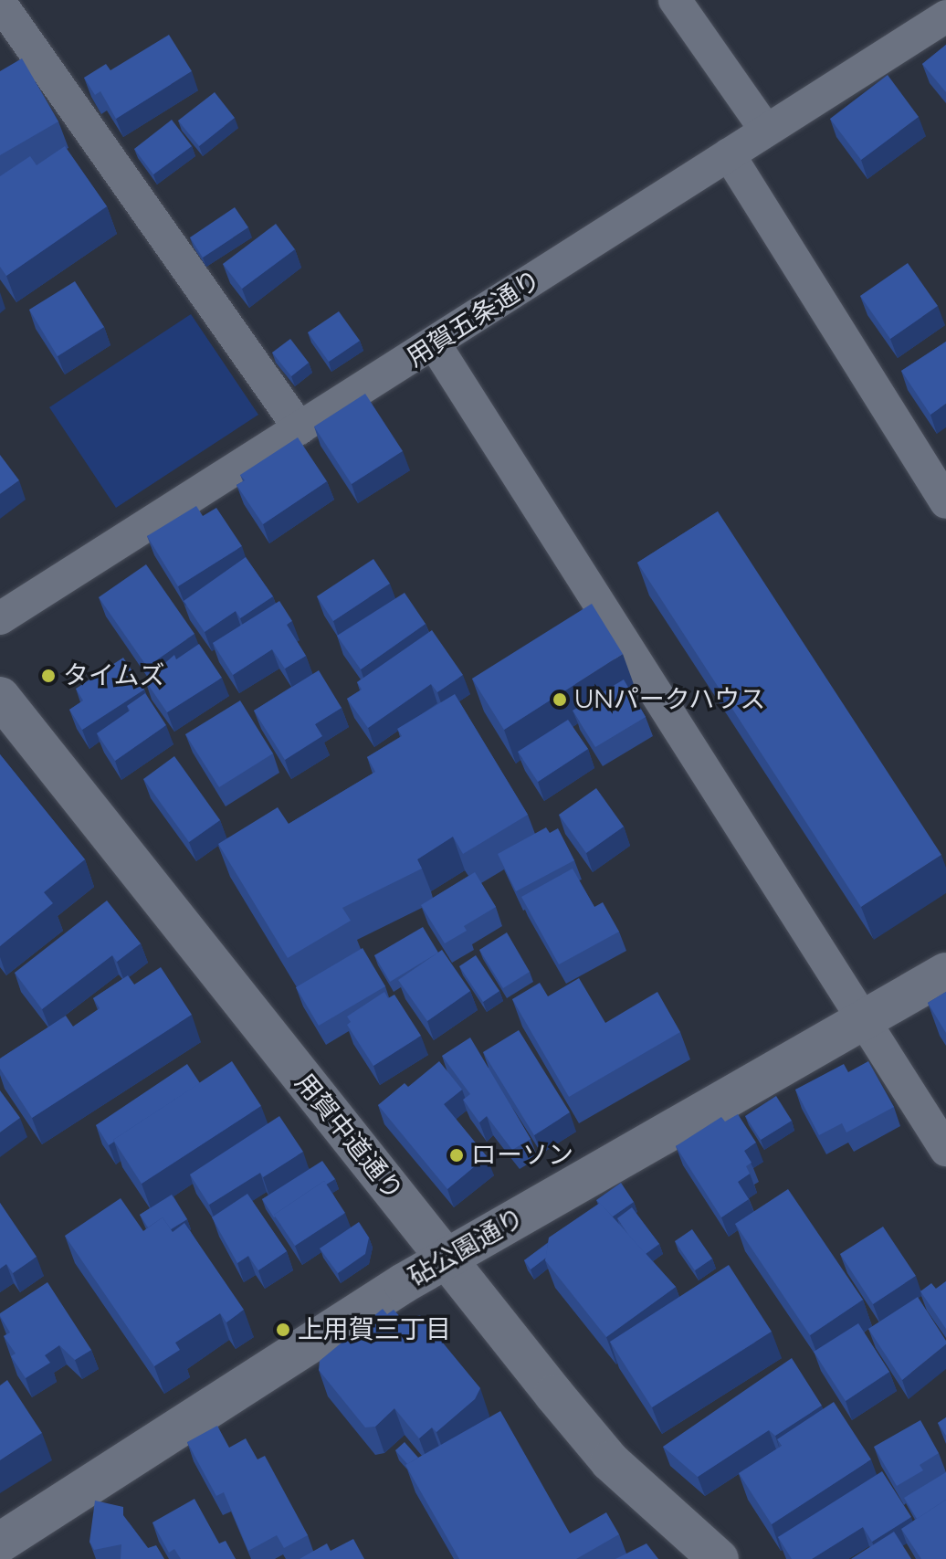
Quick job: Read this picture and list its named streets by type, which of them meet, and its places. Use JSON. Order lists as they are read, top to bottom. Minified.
{"streets":{"street":["用賀五条通り","用賀中道通り","砧公園通り"]},"crossings":[["用賀中道通り","砧公園通り"]],"places":["タイムズ","UNパークハウス","ローソン","上用賀三丁目"]}
